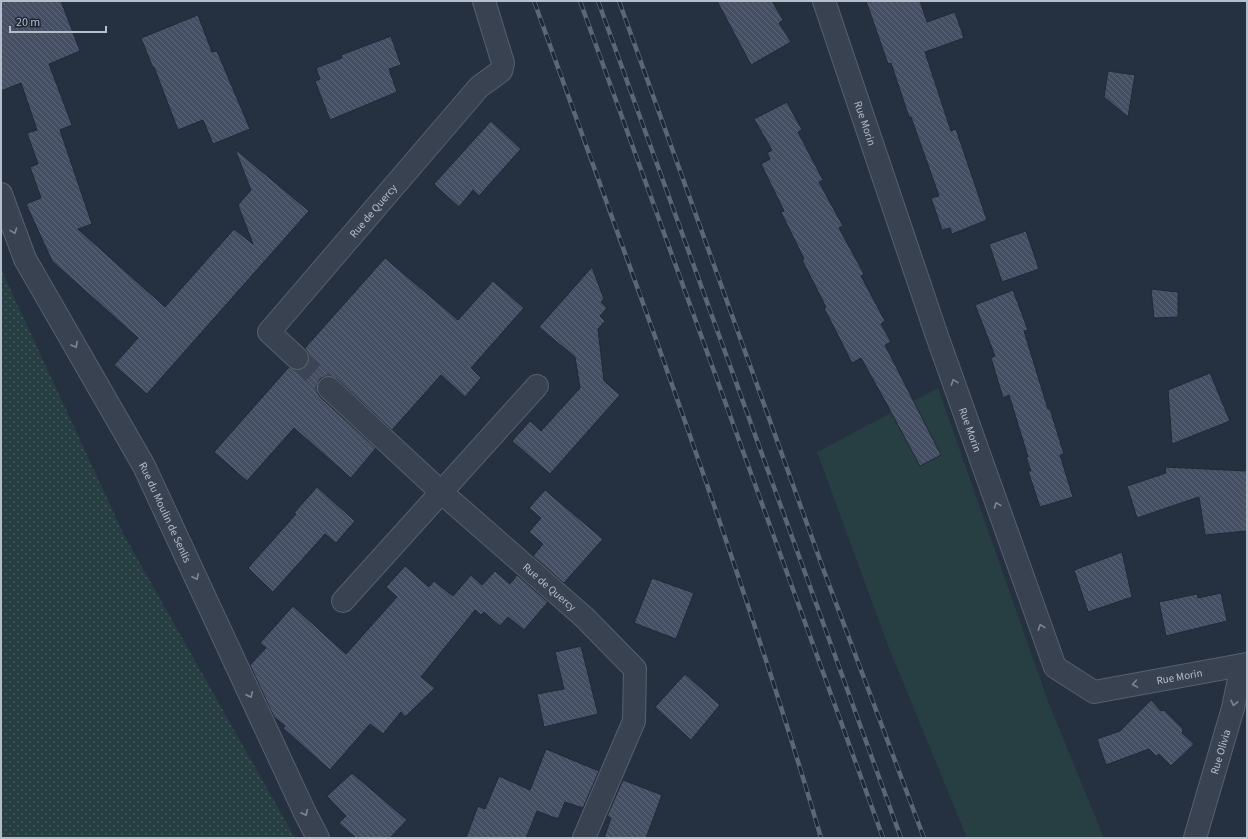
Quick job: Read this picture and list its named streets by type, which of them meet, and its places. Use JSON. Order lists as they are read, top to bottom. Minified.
{"streets":{"street":["Rue Morin","Rue de Quercy","Rue du Moulin de Senlis","Rue Olivia"]},"crossings":[["Rue Morin","Rue Olivia"]],"one_way":["Rue Morin","Rue du Moulin de Senlis","Rue Olivia"],"scale_bar":"20 m"}
